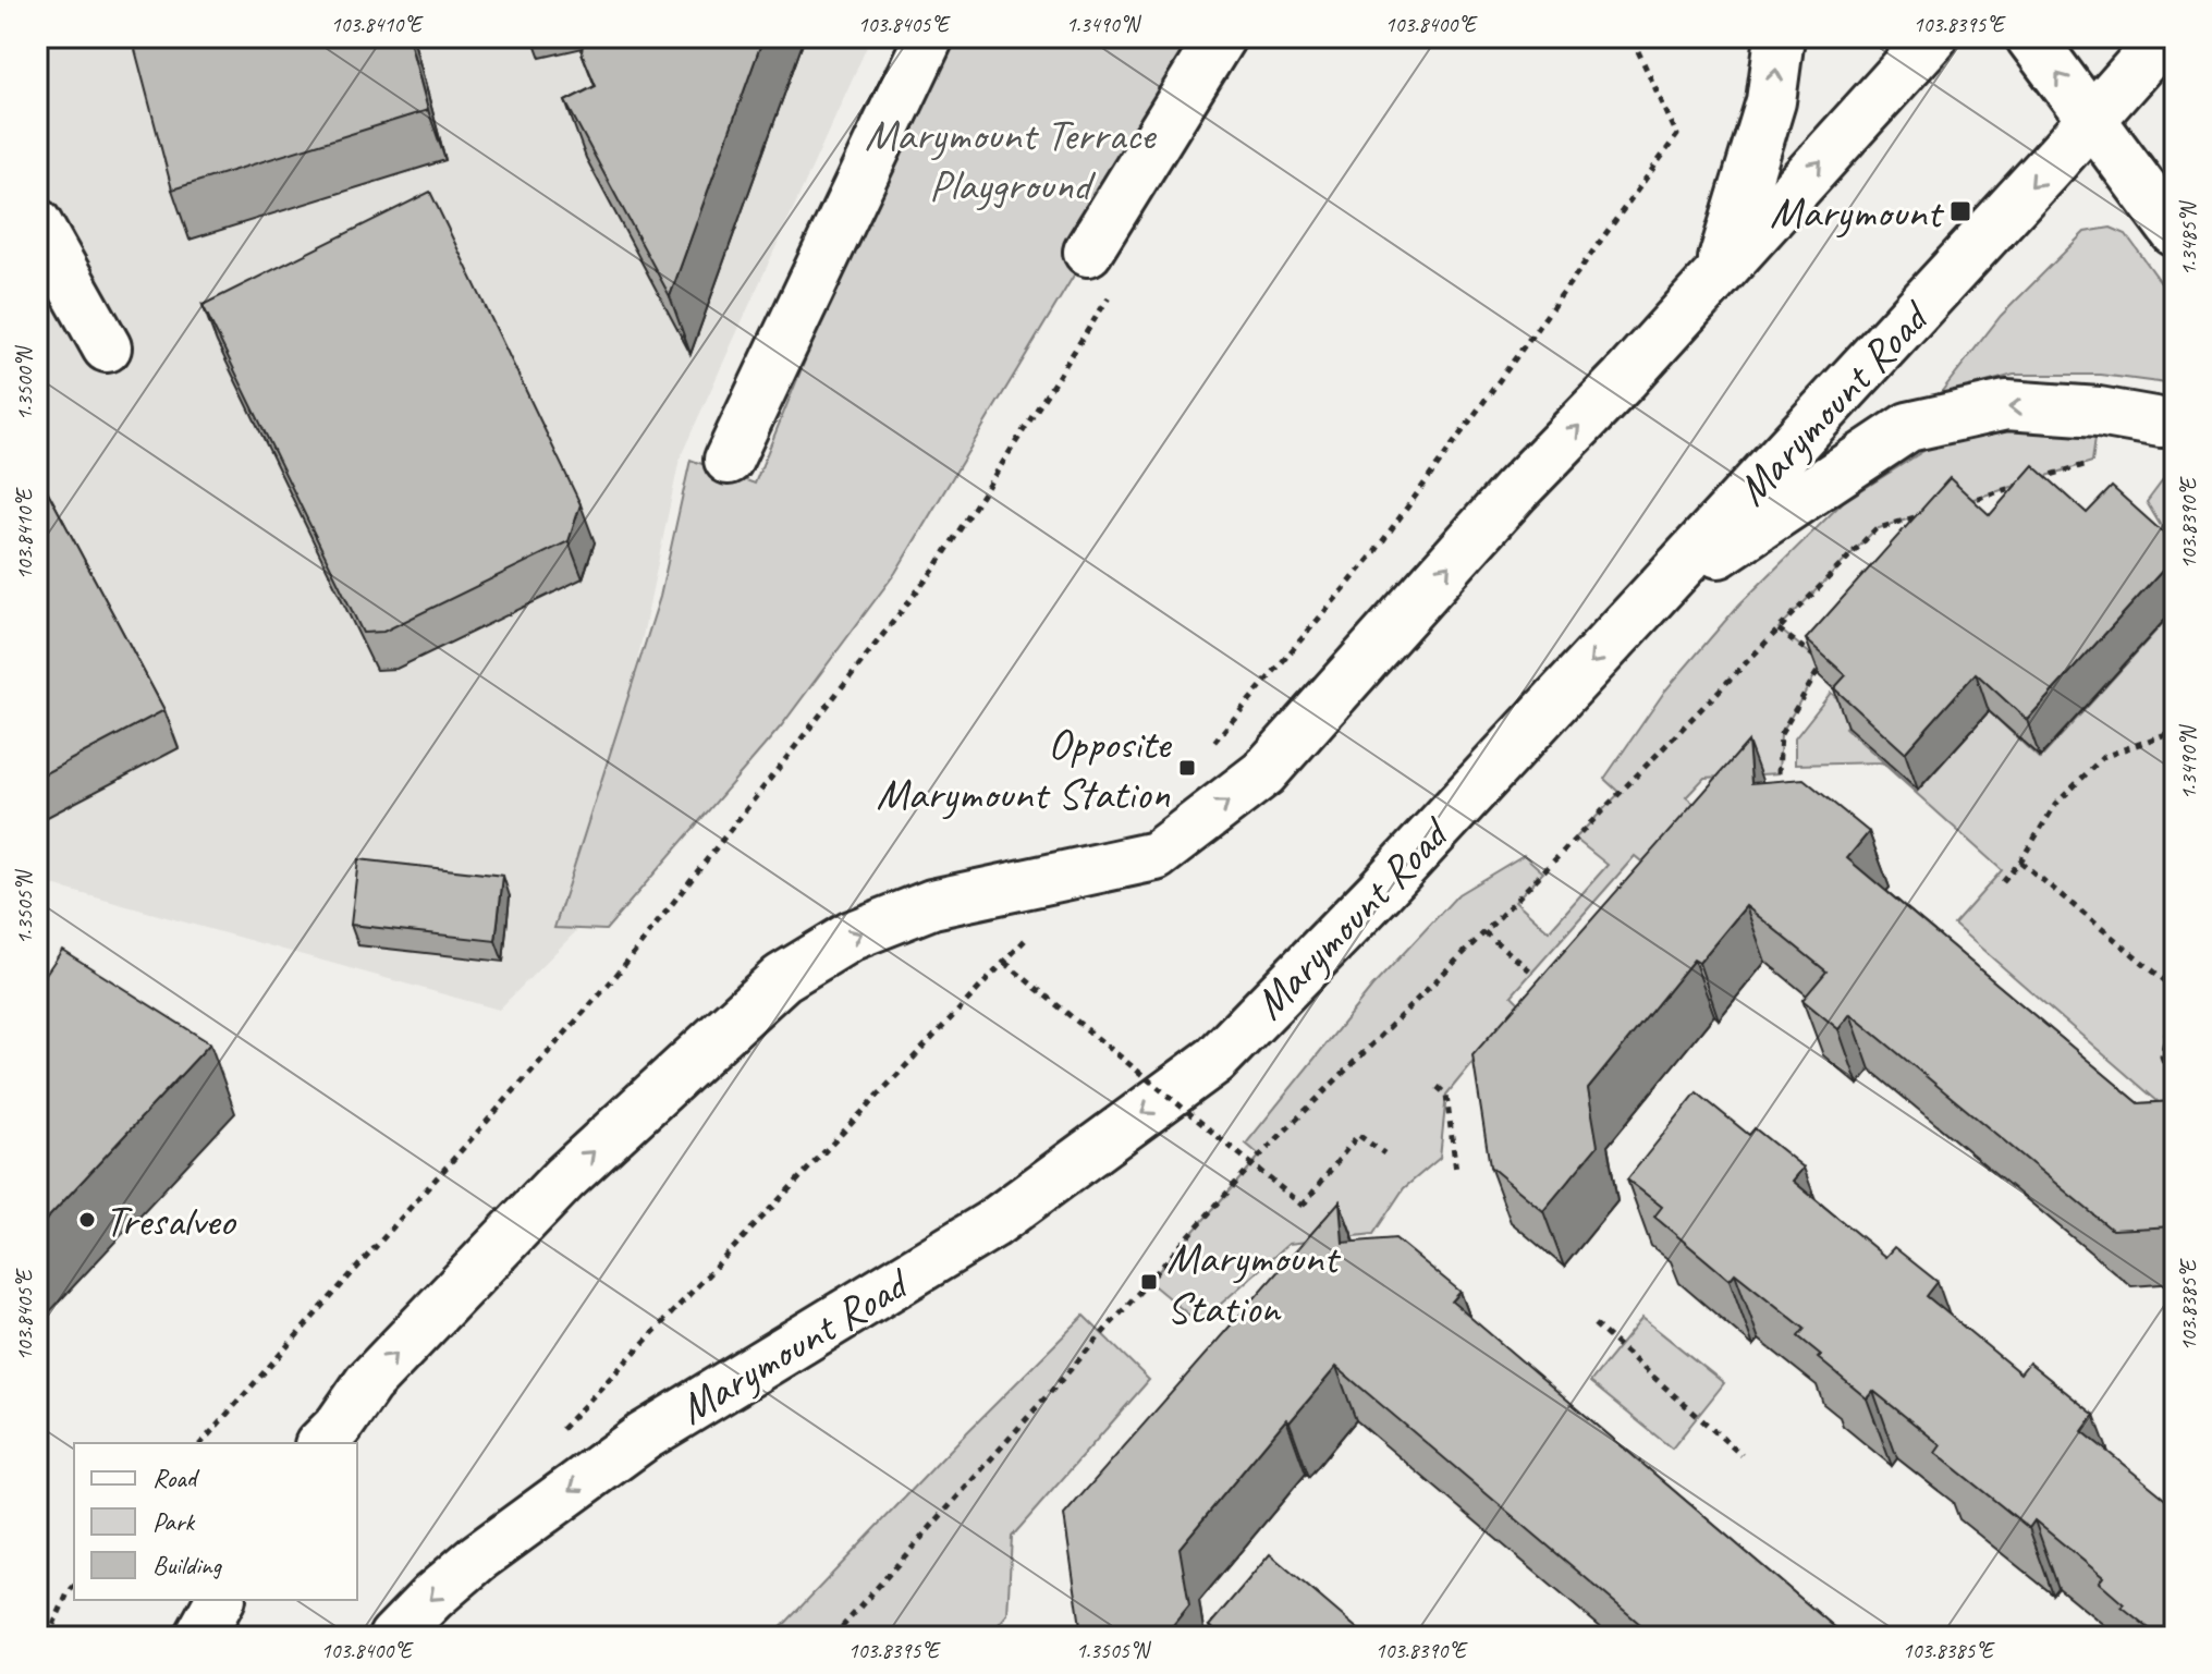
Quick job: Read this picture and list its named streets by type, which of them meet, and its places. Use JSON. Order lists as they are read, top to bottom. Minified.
{"streets":{"main road":["Marymount Road"]},"parks":["Marymount Terrace Playground"],"places":{"transit":["Marymount","Opposite Marymount Station","Marymount Station"],"other":["Tresalveo"]},"legend":["Road","Park","Building"],"coordinates":["103.8410°E","103.8405°E","1.3490°N","103.8400°E","103.8395°E","1.3485°N","1.3500°N","103.8390°E","1.3505°N","103.8385°E"]}
